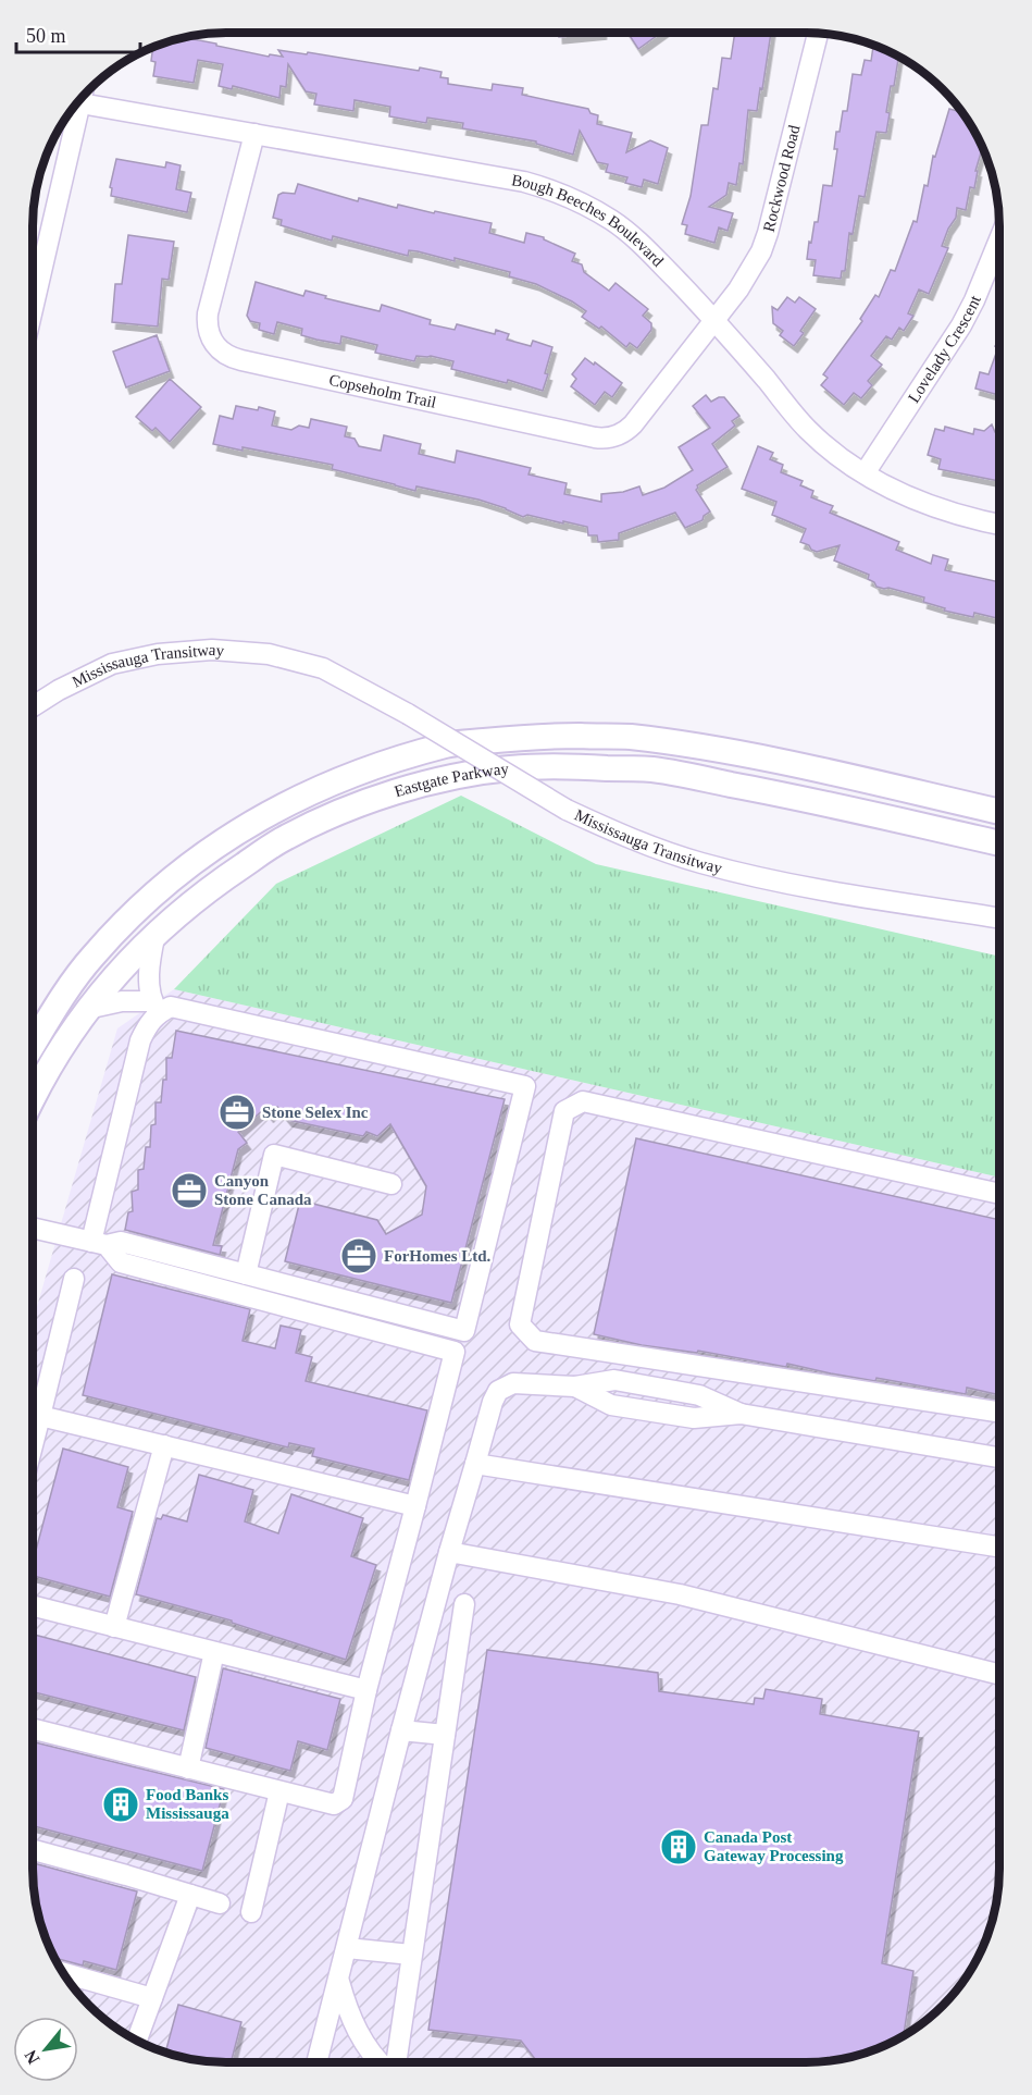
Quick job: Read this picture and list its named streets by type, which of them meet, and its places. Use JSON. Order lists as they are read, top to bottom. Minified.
{"streets":{"main road":["Eastgate Parkway"],"street":["Rockwood Road","Bough Beeches Boulevard","Lovelady Crescent","Copseholm Trail","Mississauga Transitway"]},"crossings":[["Rockwood Road","Bough Beeches Boulevard"],["Rockwood Road","Copseholm Trail"],["Bough Beeches Boulevard","Lovelady Crescent"],["Bough Beeches Boulevard","Copseholm Trail"]],"places":{"office":["Stone Selex Inc","Canyon Stone Canada","ForHomes Ltd."],"building":["Food Banks Mississauga","Canada Post Gateway Processing"]},"scale_bar":"50 m","north":"bottom left"}
